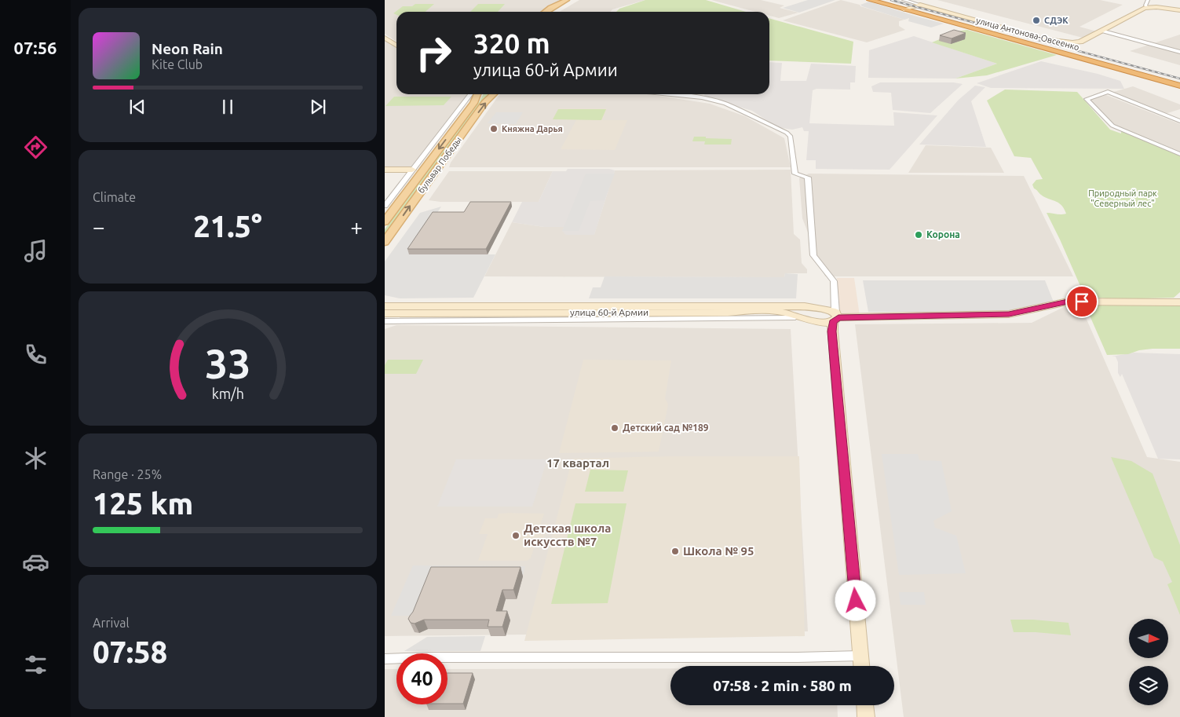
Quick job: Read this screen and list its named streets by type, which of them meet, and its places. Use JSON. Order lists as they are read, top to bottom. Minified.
{"streets":{"highway":["улица Антонова-Овсеенко"],"main road":["бульвар Победы"],"street":["улица 60-й Армии"]},"districts":["17 квартал"],"parks":["Природный парк \"Северный лес\""],"places":["СДЭК","Княжна Дарья","Корона","Детский сад №189","Детская школа искусств №7","Школа № 95"],"north":"right","page":{"tabs":"07:56","turn":["320 m","улица 60-й Армии"],"song":["Neon Rain","Kite Club"],"tile":["Climate",["Range · 25%","125 km"],["Arrival","07:58"]],"heat":["−","21.5°","+"],"limit":"40","trip":"07:58 · 2 min · 580 m","gauge":["33","km/h"]}}
